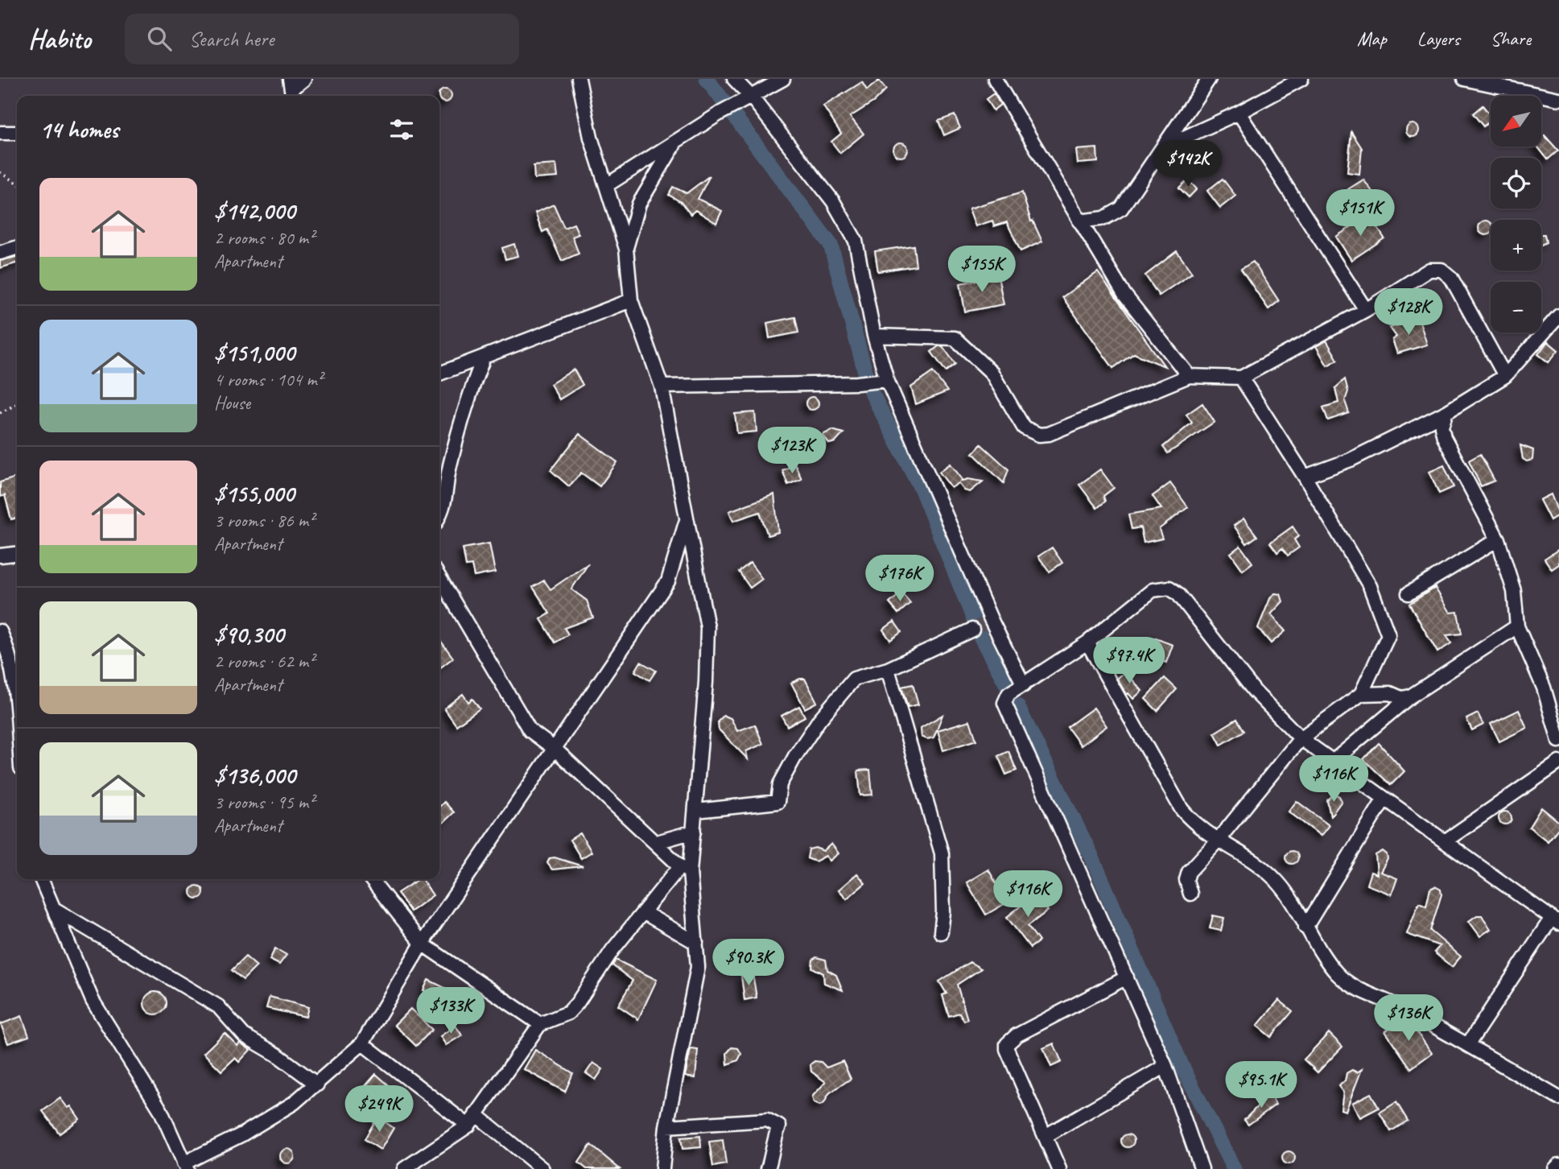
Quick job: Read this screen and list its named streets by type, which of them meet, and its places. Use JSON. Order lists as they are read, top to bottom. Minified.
{"north":"bottom left","page":{"header":"Habito","search":"Search here","nav":["Map","Layers","Share"],"map_buttons":["+","−"],"heading":"14 homes","price":["$142K","$151K","$155K","$128K","$123K","$176K","$97.4K","$116K","$116K","$90.3K","$133K","$136K","$95.1K","$249K"],"list":[{"name":"$142,000","note":"2 rooms · 80 m² · Apartment"},{"name":"$151,000","note":"4 rooms · 104 m² · House"},{"name":"$155,000","note":"3 rooms · 86 m² · Apartment"},{"name":"$90,300","note":"2 rooms · 62 m² · Apartment"},{"name":"$136,000","note":"3 rooms · 95 m² · Apartment"}]}}
